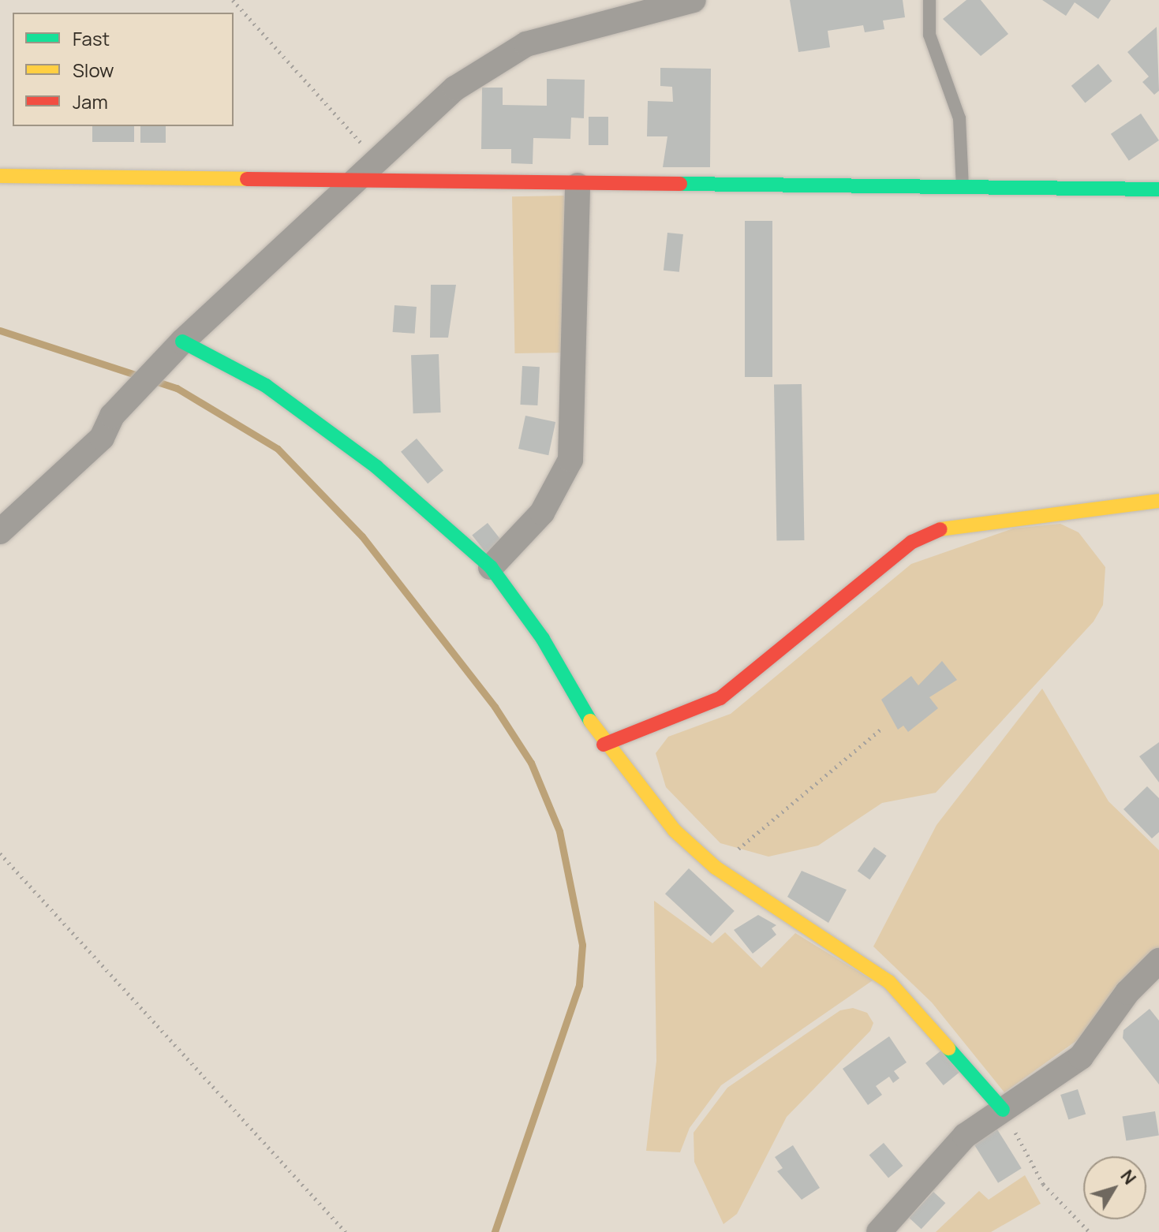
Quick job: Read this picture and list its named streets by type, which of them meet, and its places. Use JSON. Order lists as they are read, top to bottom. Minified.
{"legend":["Fast","Slow","Jam"],"north":"top right"}
